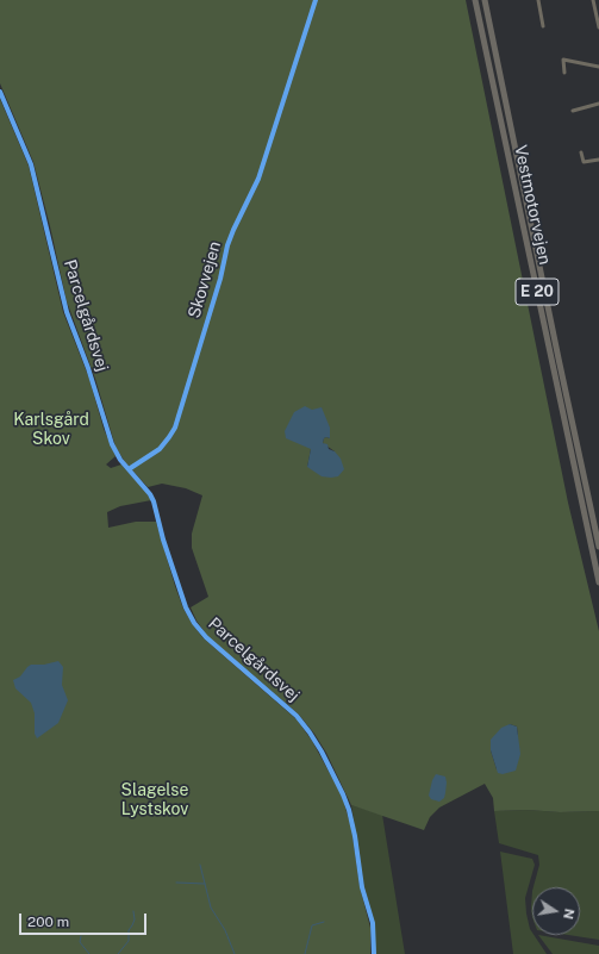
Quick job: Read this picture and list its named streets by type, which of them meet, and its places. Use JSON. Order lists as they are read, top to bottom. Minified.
{"streets":{"highway":["Vestmotorvejen","E 20"],"street":["Skovvejen","Parcelgårdsvej"]},"crossings":[["Skovvejen","Parcelgårdsvej"]],"parks":["Karlsgård Skov","Slagelse Lystskov"],"scale_bar":"200 m","north":"right"}
